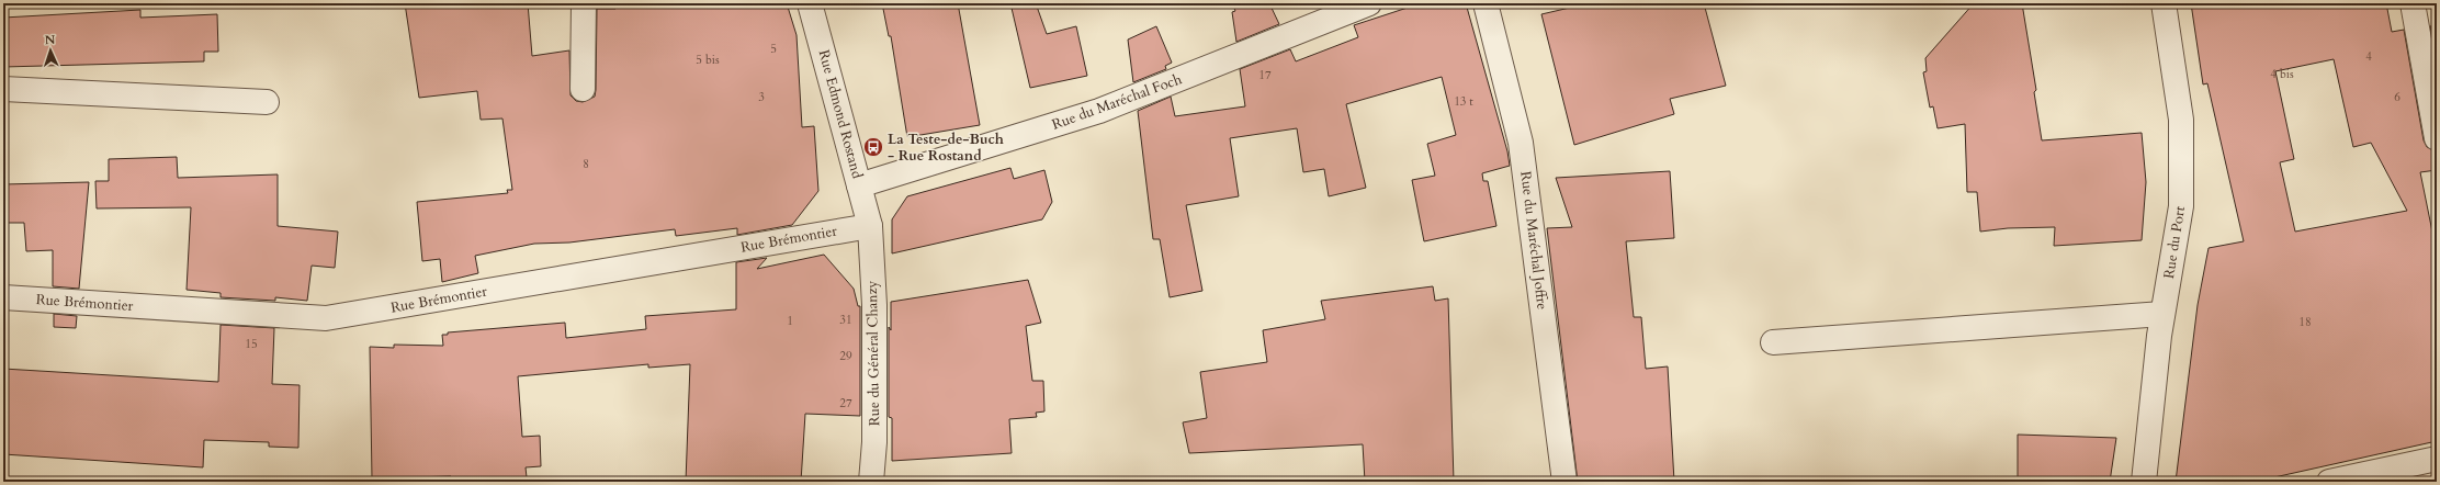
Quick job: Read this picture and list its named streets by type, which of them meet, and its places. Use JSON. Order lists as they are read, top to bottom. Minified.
{"streets":{"street":["Rue du Maréchal Foch","Rue Edmond Rostand","Rue Brémontier","Rue du Maréchal Joffre","Rue du Port","Rue du Général Chanzy"]},"crossings":[["Rue du Maréchal Foch","Rue Edmond Rostand"],["Rue Edmond Rostand","Rue Brémontier"],["Rue Edmond Rostand","Rue du Général Chanzy"],["Rue Brémontier","Rue du Général Chanzy"]],"places":{"bus stop":["La Teste-de-Buch - Rue Rostand"]},"house_numbers":["5","4","5 bis","4 bis","17","3","6","13 t","8","31","1","18","15","29","27"],"north":"top"}
